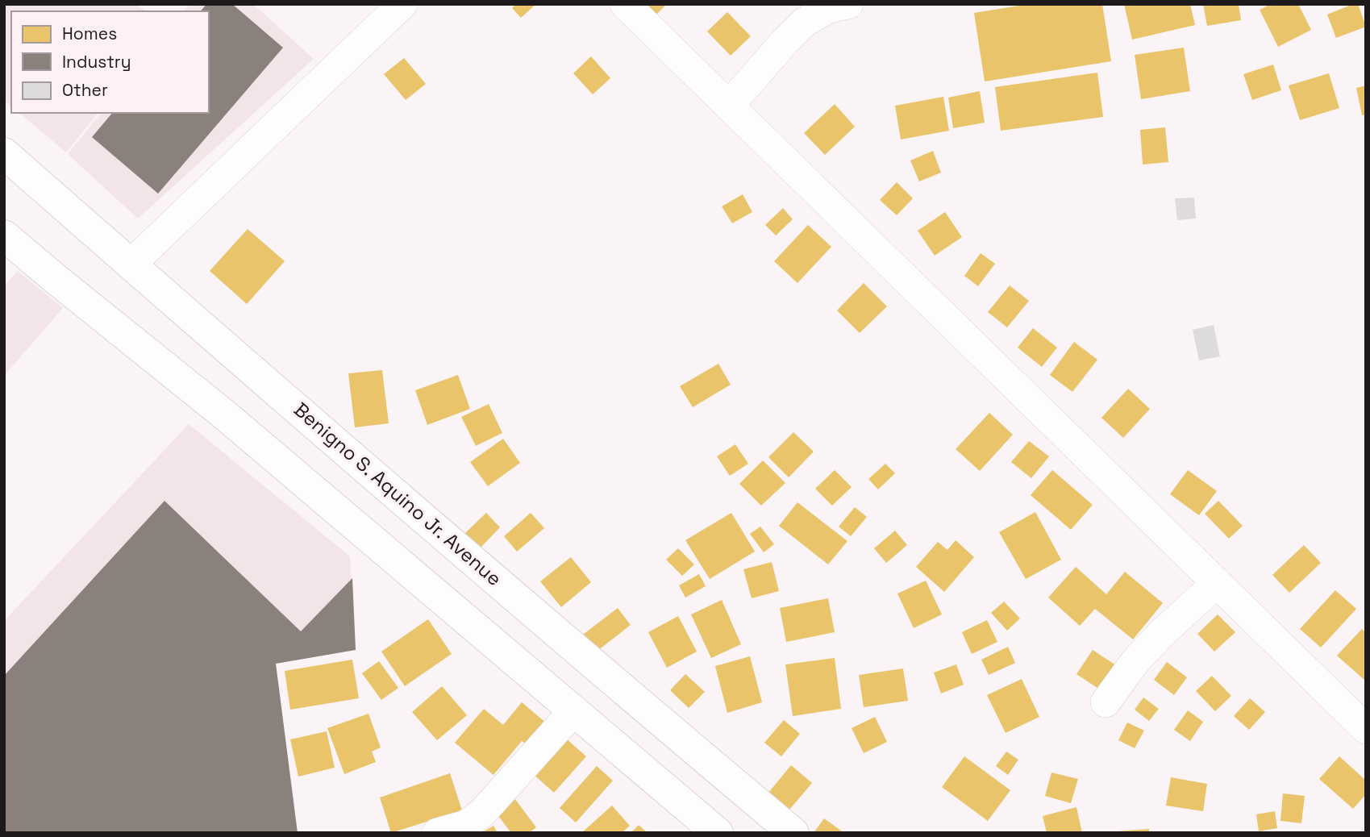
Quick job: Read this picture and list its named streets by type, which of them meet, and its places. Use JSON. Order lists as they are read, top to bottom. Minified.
{"streets":{"main road":["Benigno S. Aquino Jr. Avenue"]},"legend":["Homes","Industry","Other"]}
